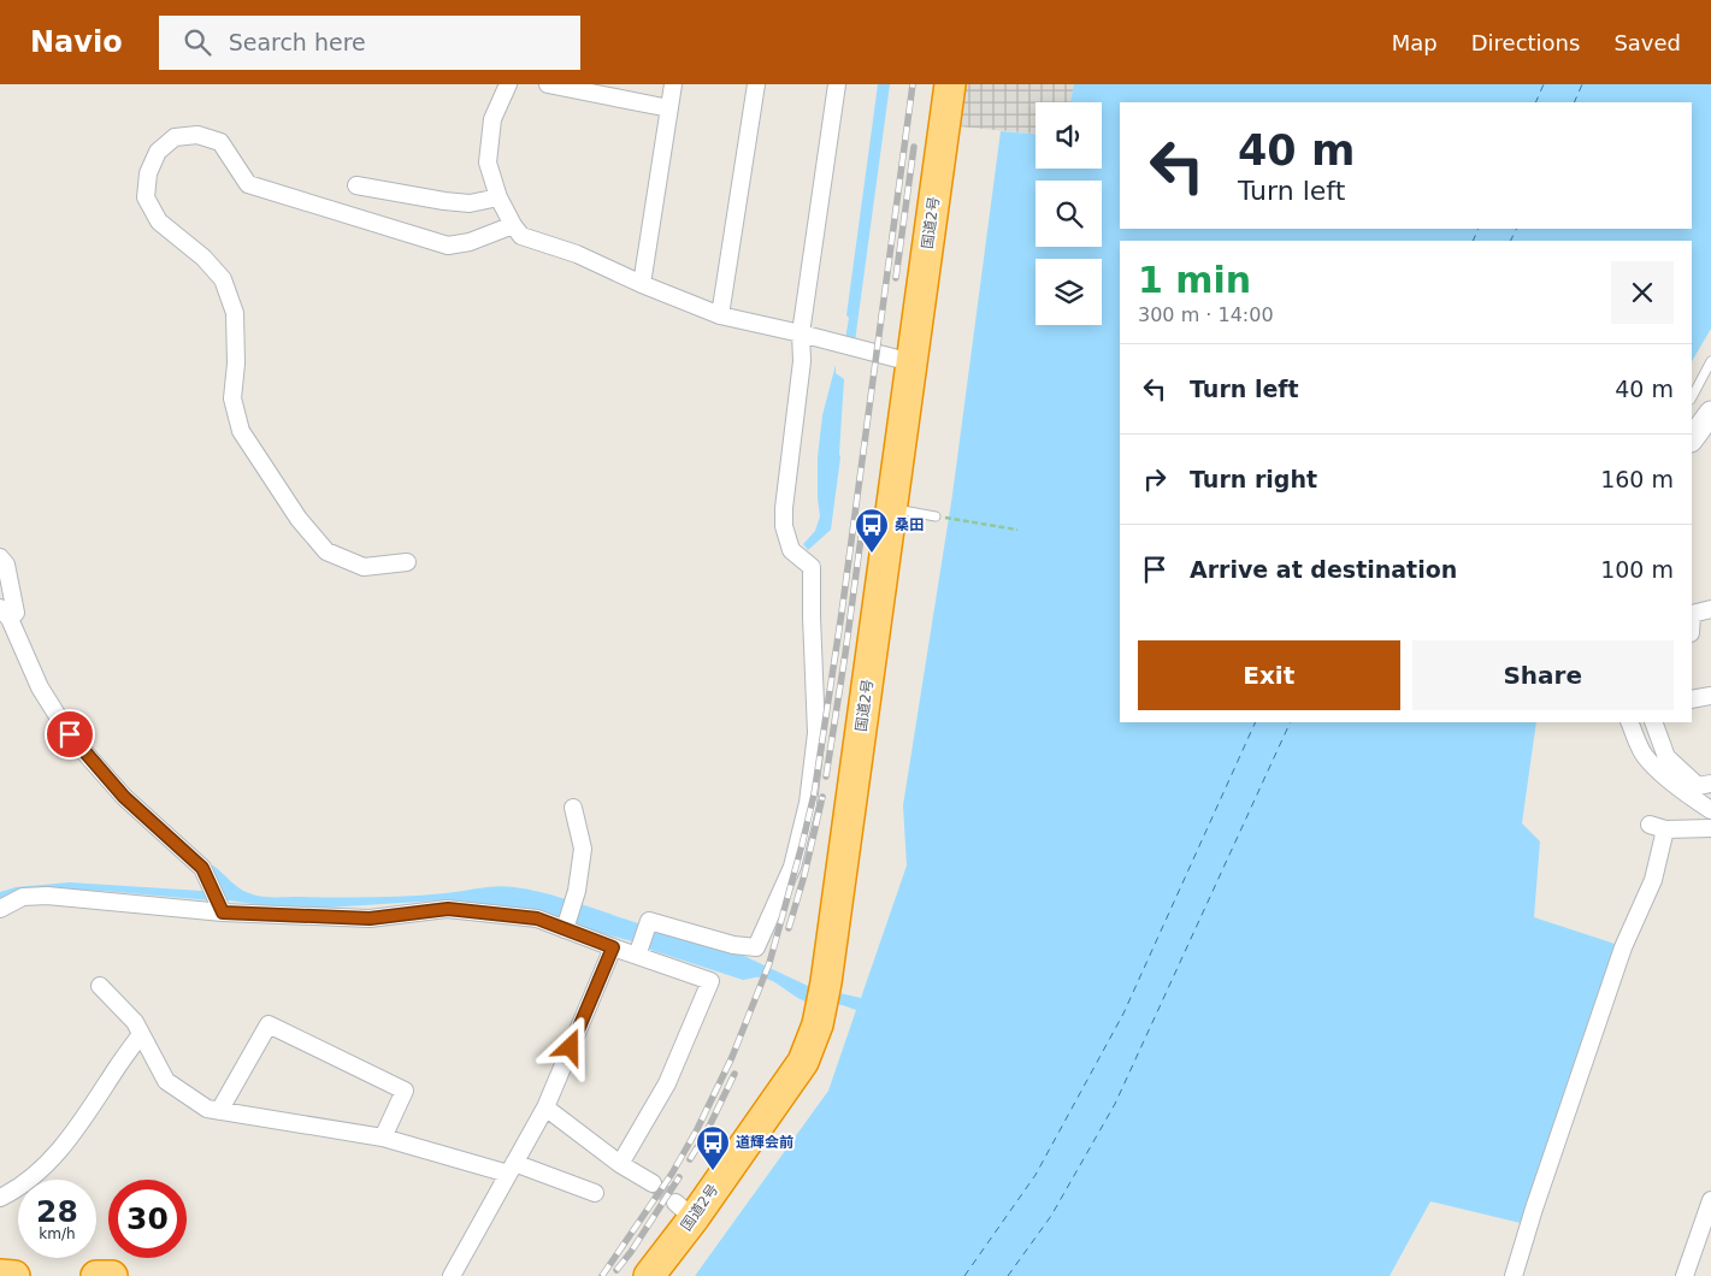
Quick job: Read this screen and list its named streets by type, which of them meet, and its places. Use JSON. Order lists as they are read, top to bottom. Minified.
{"streets":{"highway":["国道2号"]},"places":{"bus stop":["桑田","道輝会前"]},"page":{"header":"Navio","search":"Search here","nav":["Map","Directions","Saved"],"turn":["40 m","Turn left"],"heading":["1 min","300 m · 14:00"],"list":[{"name":"Turn left","value":"40 m"},{"name":"Turn right","value":"160 m"},{"name":"Arrive at destination","value":"100 m"}],"buttons":["Exit","Share"],"speed":"28 km/h","limit":"30"}}
